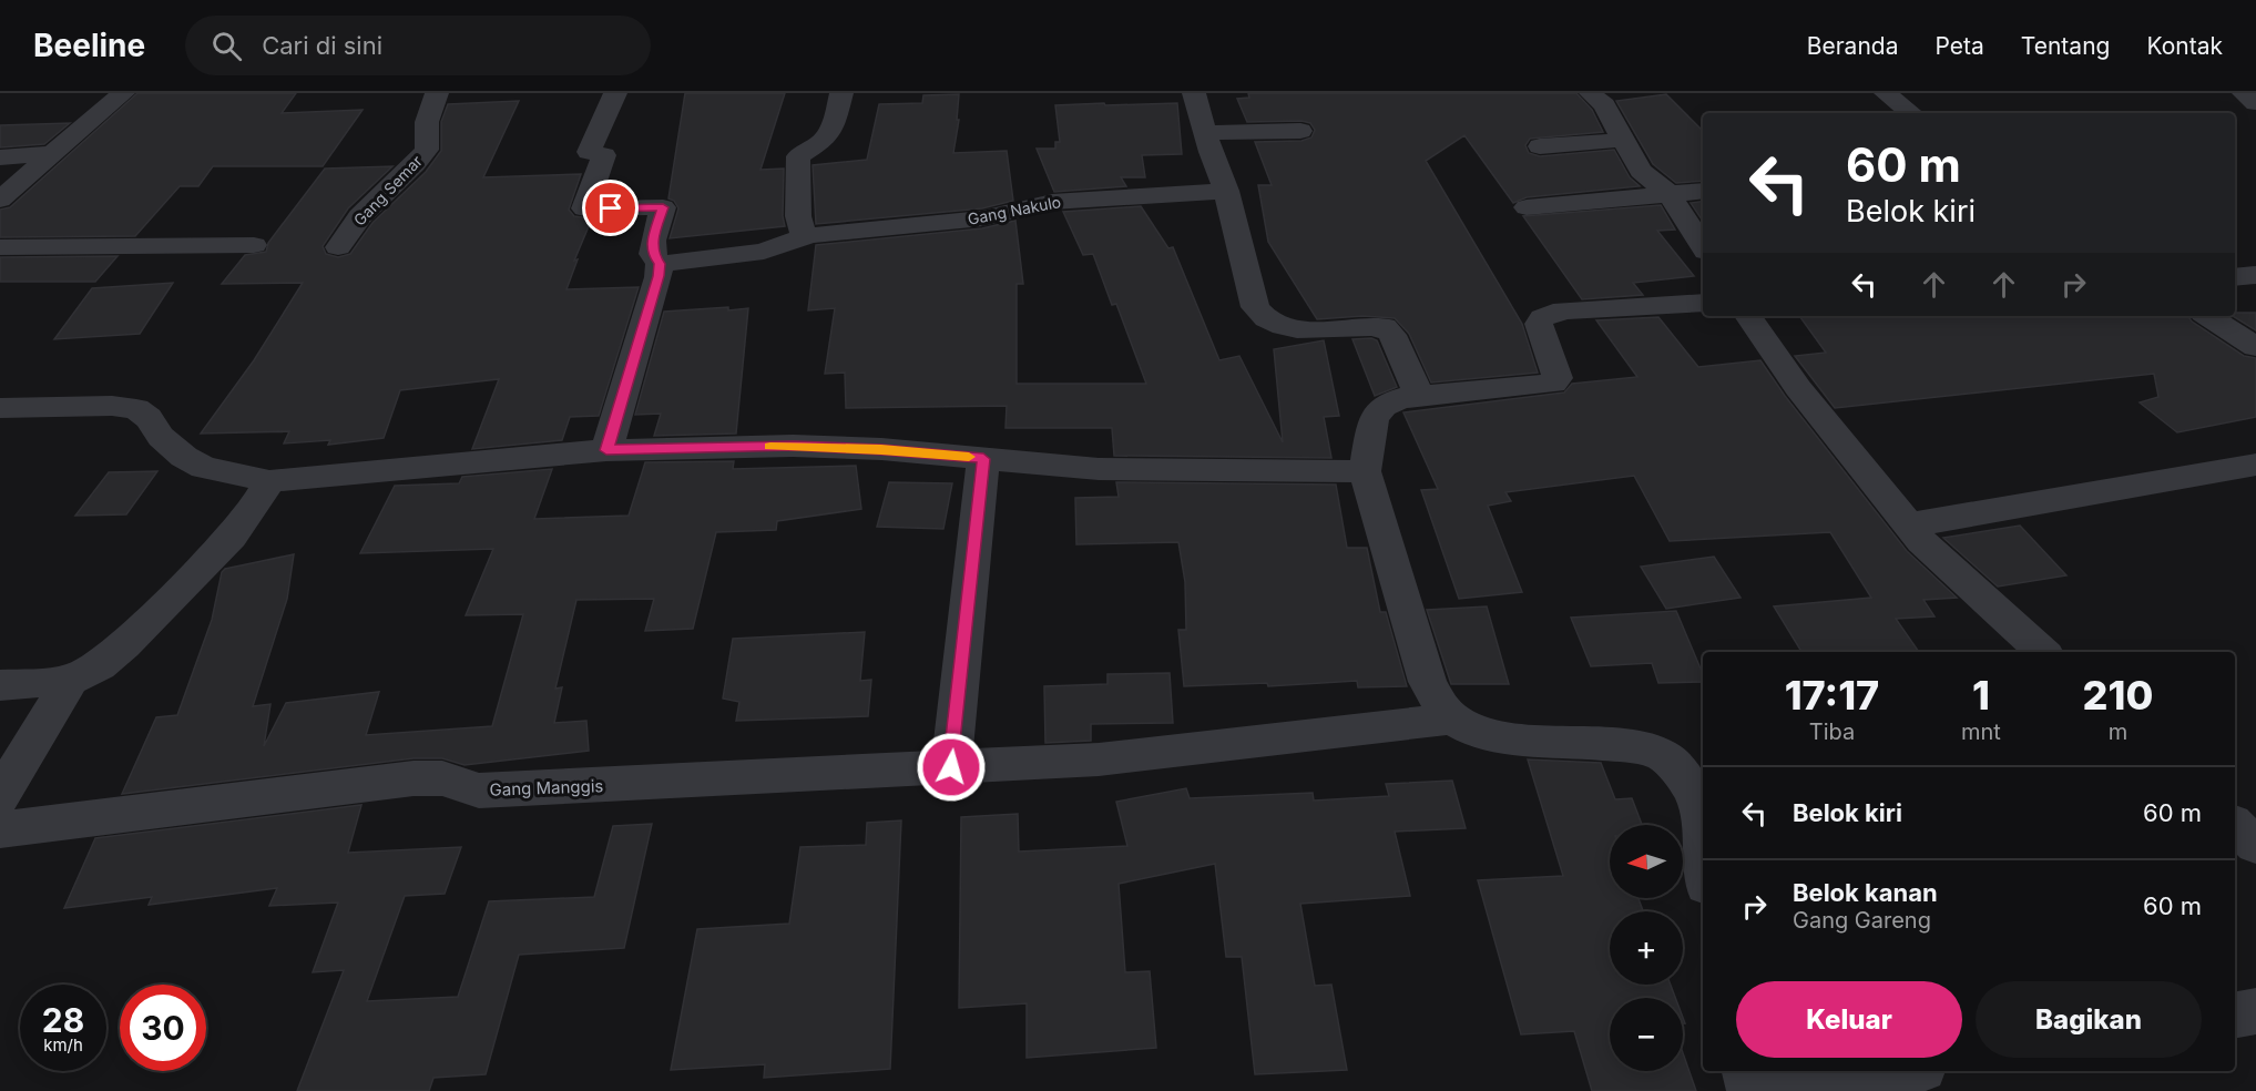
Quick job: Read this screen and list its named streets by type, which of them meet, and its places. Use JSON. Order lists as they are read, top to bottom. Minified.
{"streets":{"street":["Gang Semar","Gang Nakulo","Gang Manggis"]},"north":"left","page":{"header":"Beeline","search":"Cari di sini","nav":["Beranda","Peta","Tentang","Kontak"],"turn":["60 m","Belok kiri"],"eta":["17:17","Tiba","1","mnt","210","m"],"list":[{"name":"Belok kiri","value":"60 m"},{"name":"Belok kanan","note":"Gang Gareng","value":"60 m"}],"map_buttons":["+","−"],"buttons":["Keluar","Bagikan"],"speed":"28 km/h","limit":"30"}}
